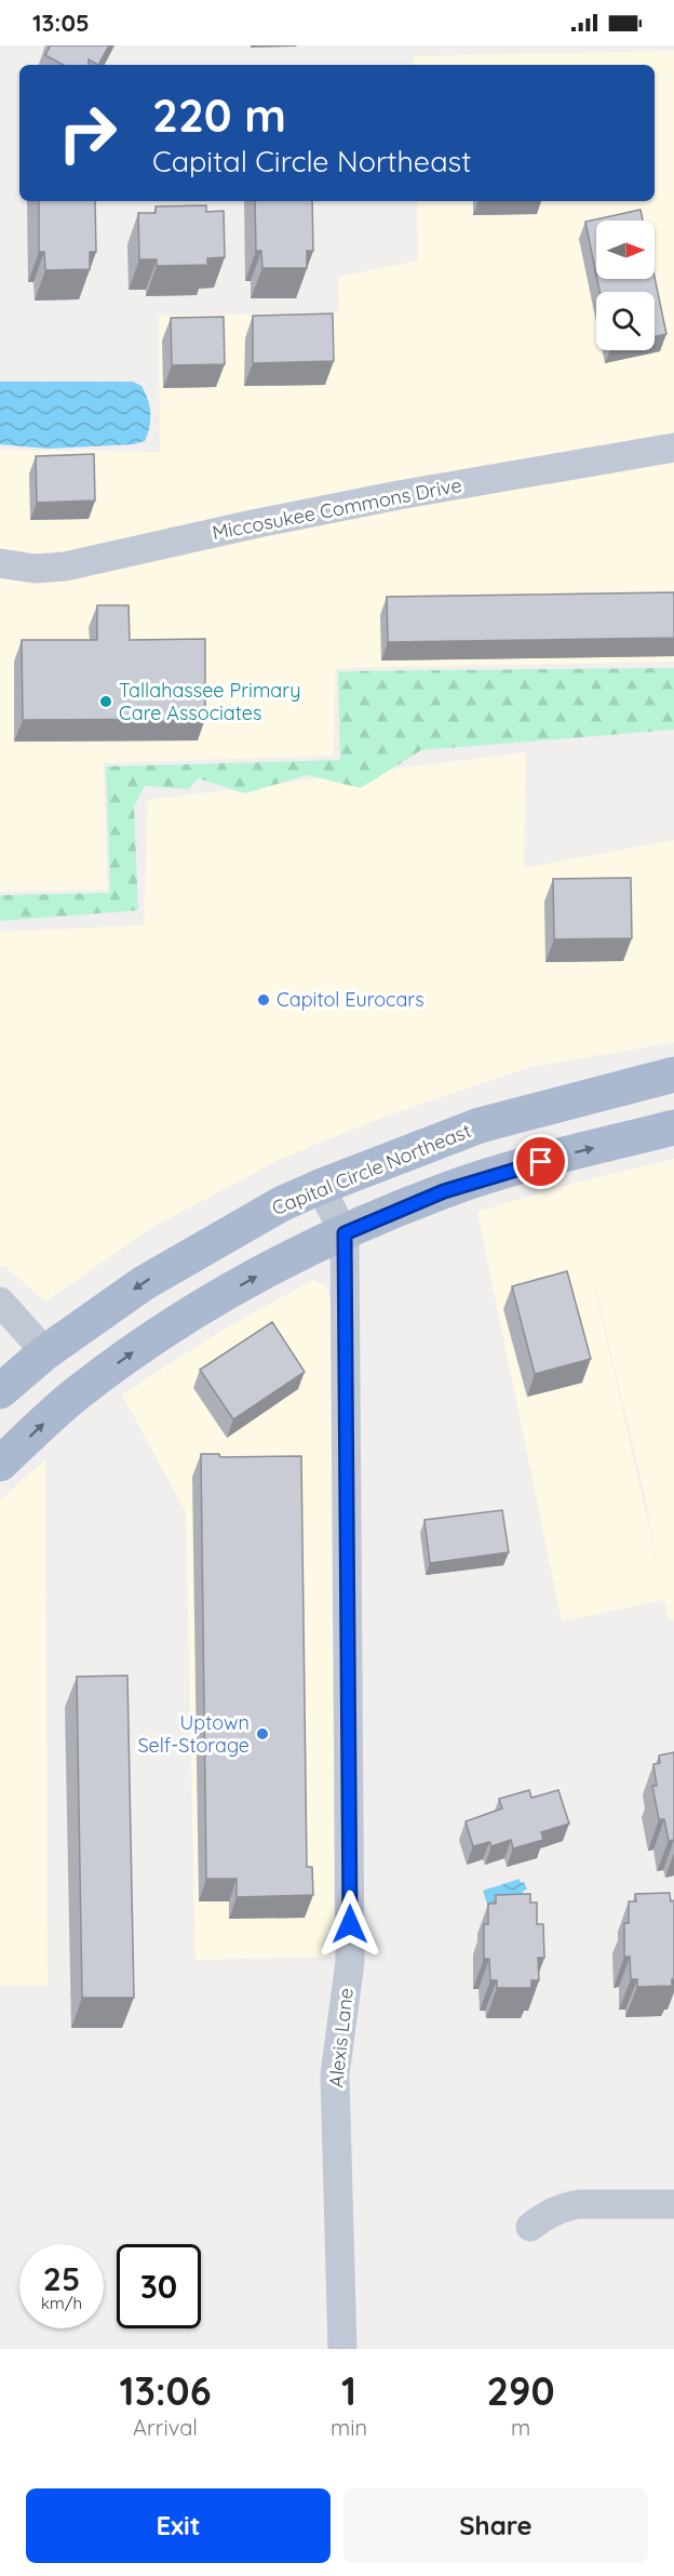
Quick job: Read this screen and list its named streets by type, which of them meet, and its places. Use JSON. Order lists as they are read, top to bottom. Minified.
{"streets":{"main road":["Capital Circle Northeast"],"street":["Miccosukee Commons Drive","Alexis Lane"]},"crossings":[["Capital Circle Northeast","Alexis Lane"]],"places":["Tallahassee Primary Care Associates","Capitol Eurocars","Uptown Self-Storage"],"north":"right","page":{"status":"13:05","turn":["220 m","Capital Circle Northeast"],"speed":"25 km/h","limit":"30","eta":["13:06","Arrival","1","min","290","m"],"buttons":["Exit","Share"]}}
